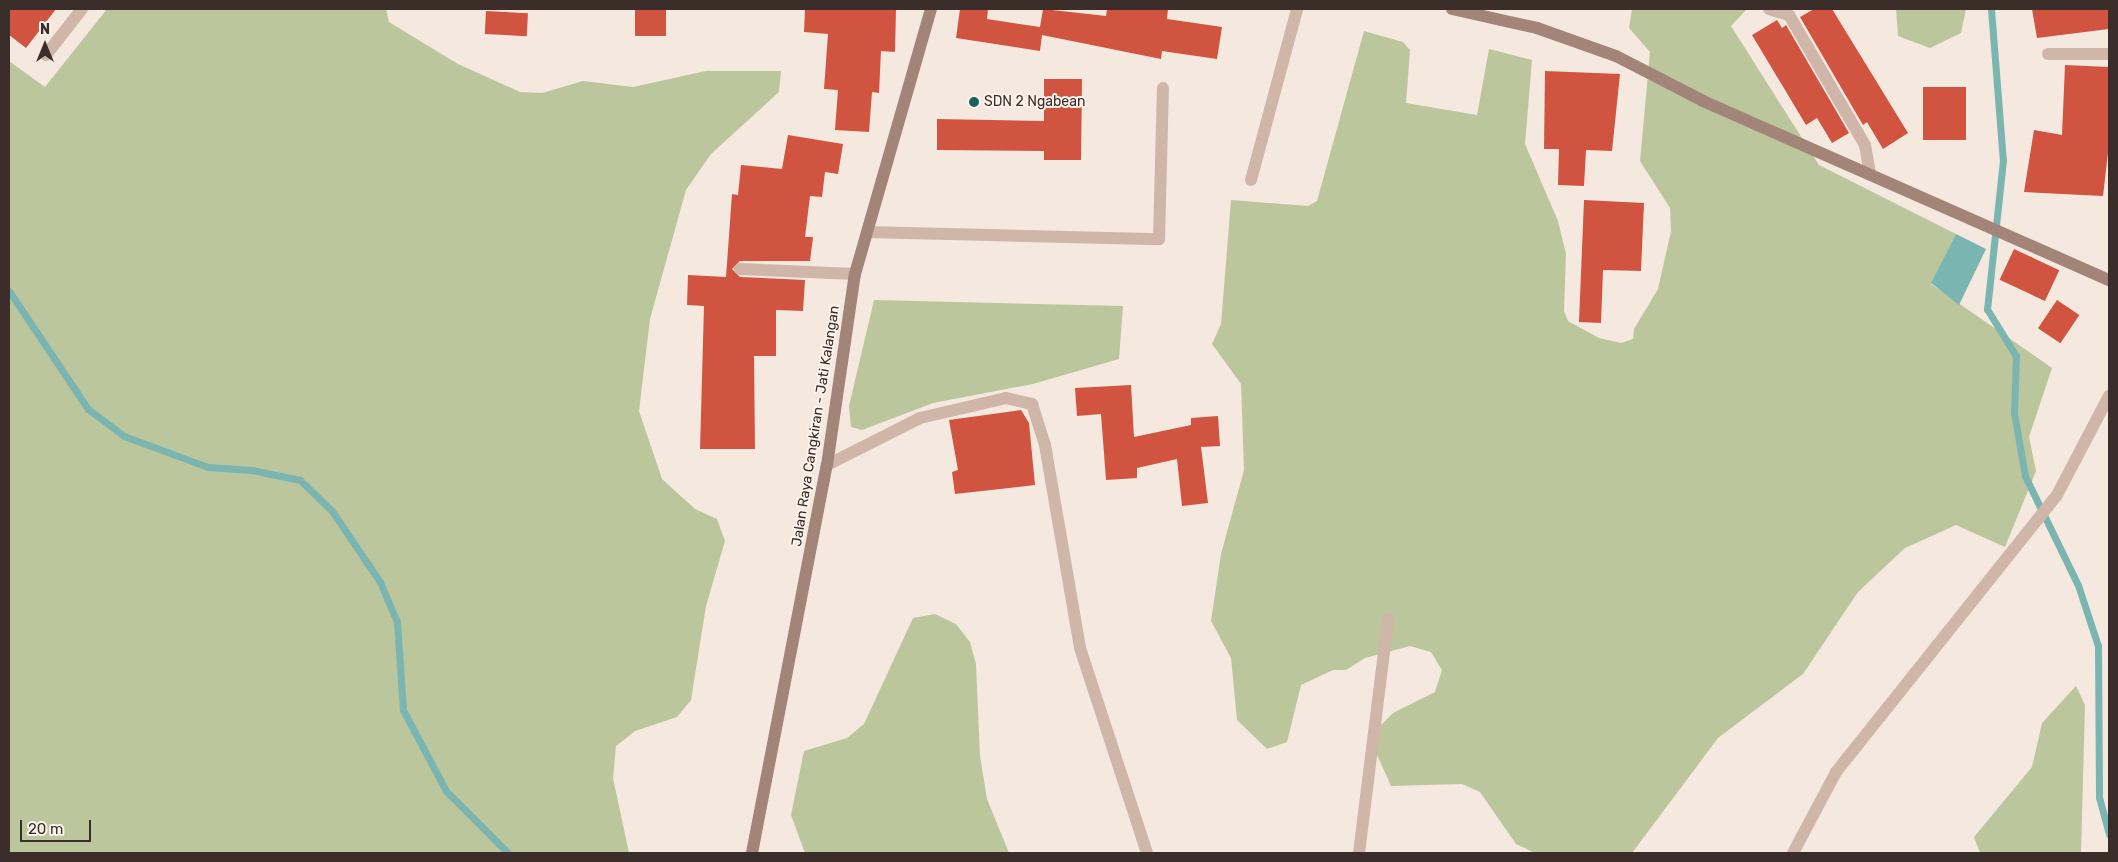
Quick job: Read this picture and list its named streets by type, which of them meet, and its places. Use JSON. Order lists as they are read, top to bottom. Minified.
{"streets":{"street":["Jalan Raya Cangkiran - Jati Kalangan"]},"places":["SDN 2 Ngabean"],"scale_bar":"20 m","north":"top"}
